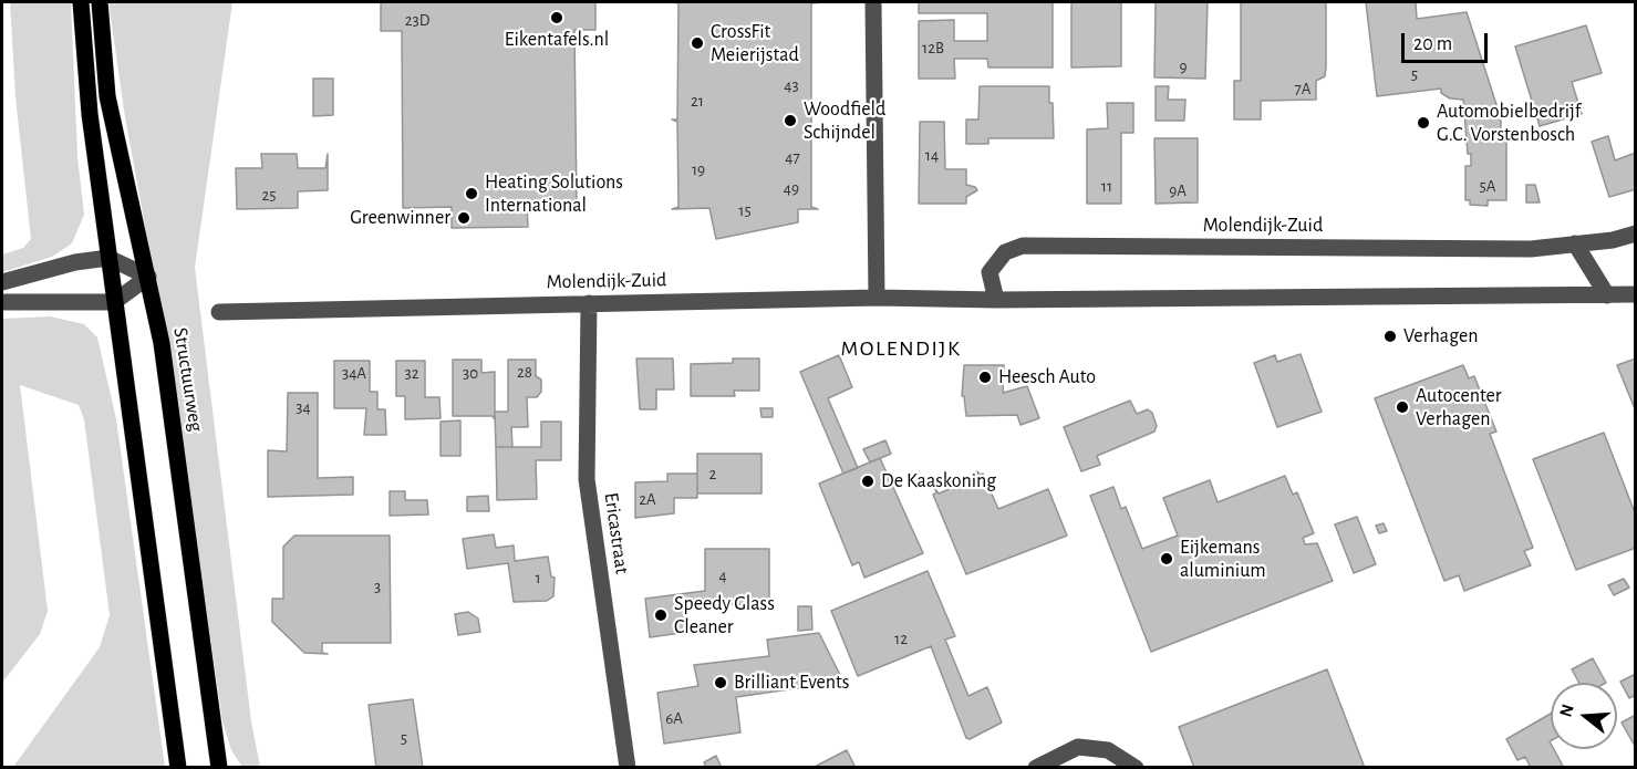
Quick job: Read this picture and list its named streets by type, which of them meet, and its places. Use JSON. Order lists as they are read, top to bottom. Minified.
{"streets":{"main road":["Structuurweg"],"street":["Molendijk-Zuid","Ericastraat"]},"crossings":[["Molendijk-Zuid","Ericastraat"]],"districts":["MOLENDIJK"],"places":["Eikentafels.nl","CrossFit Meierijstad","Woodfield Schijndel","Automobielbedrijf G.C. Vorstenbosch","Heating Solutions International","Greenwinner","Verhagen","Heesch Auto","Autocenter Verhagen","De Kaaskoning","Eijkemans aluminium","Speedy Glass Cleaner","Brilliant Events"],"house_numbers":["23D","12B","9","5","43","7A","21","14","47","19","11","5A","49","9A","25","15","28","34A","32","30","34","2","2A","4","1","3","12","6A","5"],"scale_bar":"20 m","north":"left"}
